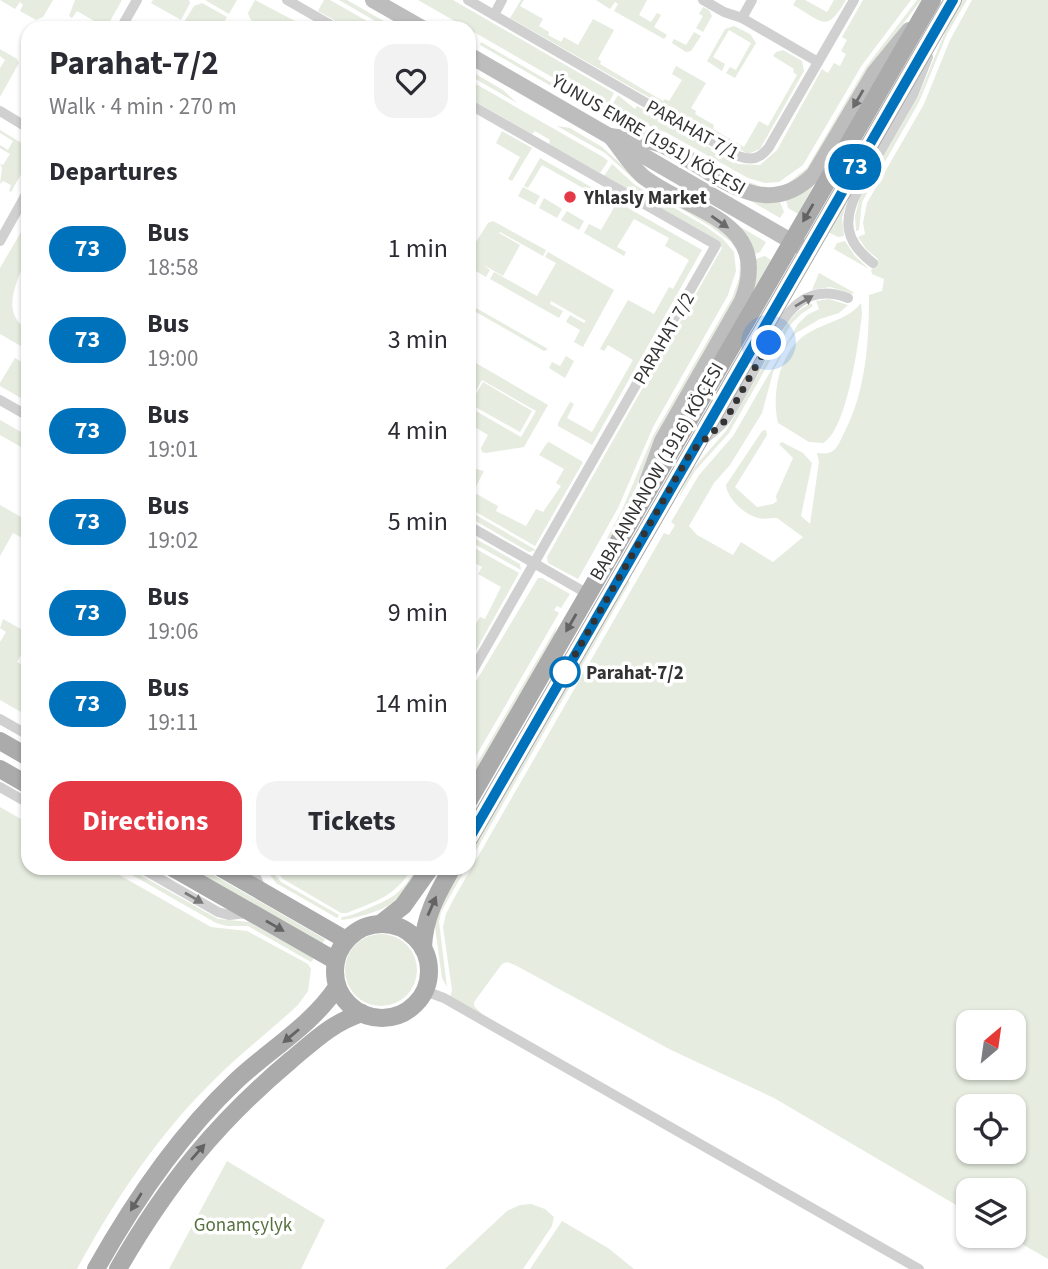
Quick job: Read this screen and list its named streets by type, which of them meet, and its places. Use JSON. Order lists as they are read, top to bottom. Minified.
{"streets":{"main road":["BABA ANNANOW (1916) KÖÇESI"],"street":["PARAHAT 7/1","ÝUNUS EMRE (1951) KÖÇESI","PARAHAT 7/2"]},"crossings":[["ÝUNUS EMRE (1951) KÖÇESI","BABA ANNANOW (1916) KÖÇESI"]],"parks":["Gonamçylyk"],"places":["Yhlasly Market","Parahat-7/2"],"lines":["bus line 73"],"north":"top right","page":{"on_map":"73","heading":[["Parahat-7/2","Walk · 4 min · 270 m"],"Departures"],"list":[{"mark":"73","name":"Bus","note":"18:58","value":"1 min"},{"mark":"73","name":"Bus","note":"19:00","value":"3 min"},{"mark":"73","name":"Bus","note":"19:01","value":"4 min"},{"mark":"73","name":"Bus","note":"19:02","value":"5 min"},{"mark":"73","name":"Bus","note":"19:06","value":"9 min"},{"mark":"73","name":"Bus","note":"19:11","value":"14 min"}],"buttons":["Directions","Tickets"]}}
